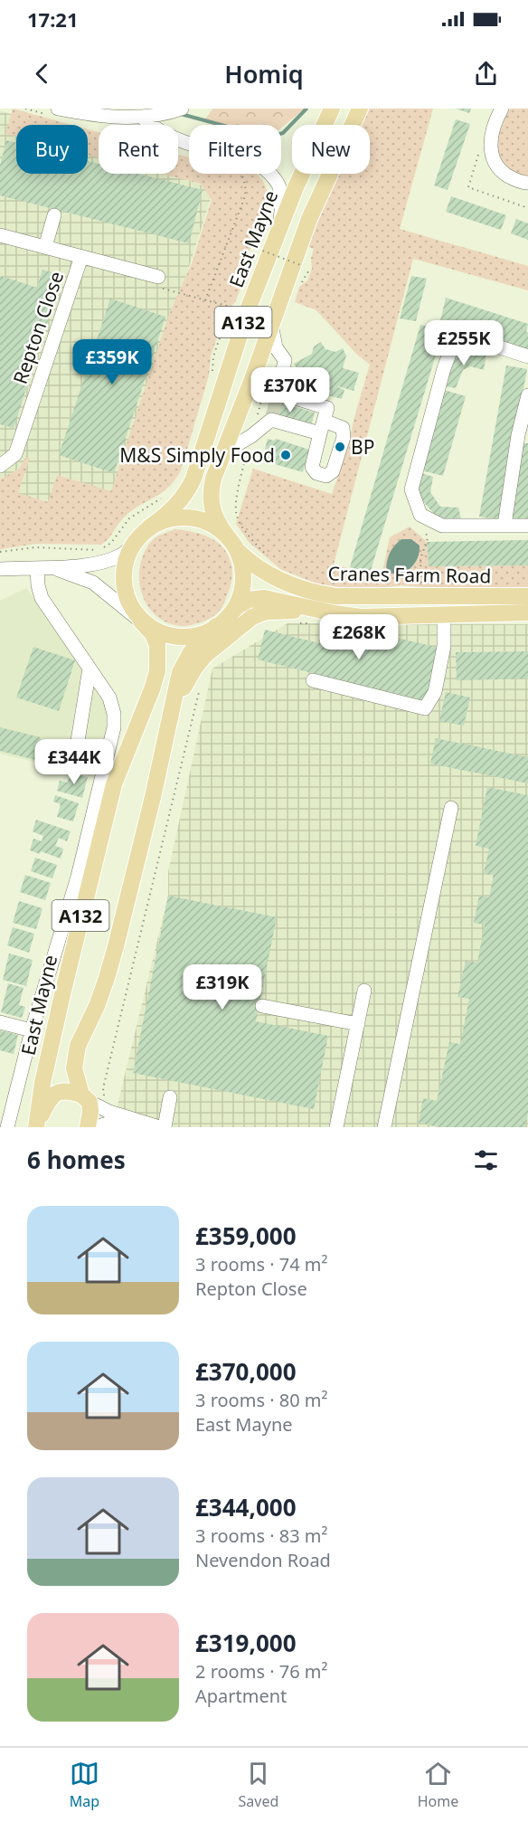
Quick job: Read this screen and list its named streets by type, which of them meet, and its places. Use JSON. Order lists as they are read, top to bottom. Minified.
{"streets":{"main road":["East Mayne","A132","Cranes Farm Road"],"street":["Repton Close"]},"crossings":[["East Mayne","A132"],["East Mayne","Cranes Farm Road"],["A132","Cranes Farm Road"]],"places":["BP","M&S Simply Food"],"page":{"status":"17:21","header":"Homiq","chip":["Buy","Rent","Filters","New"],"price":["£255K","£359K","£370K","£268K","£344K","£319K"],"heading":"6 homes","list":[{"name":"£359,000","note":"3 rooms · 74 m² · Repton Close"},{"name":"£370,000","note":"3 rooms · 80 m² · East Mayne"},{"name":"£344,000","note":"3 rooms · 83 m² · Nevendon Road"},{"name":"£319,000","note":"2 rooms · 76 m² · Apartment"}],"tabs":["Map","Saved","Home"]}}
